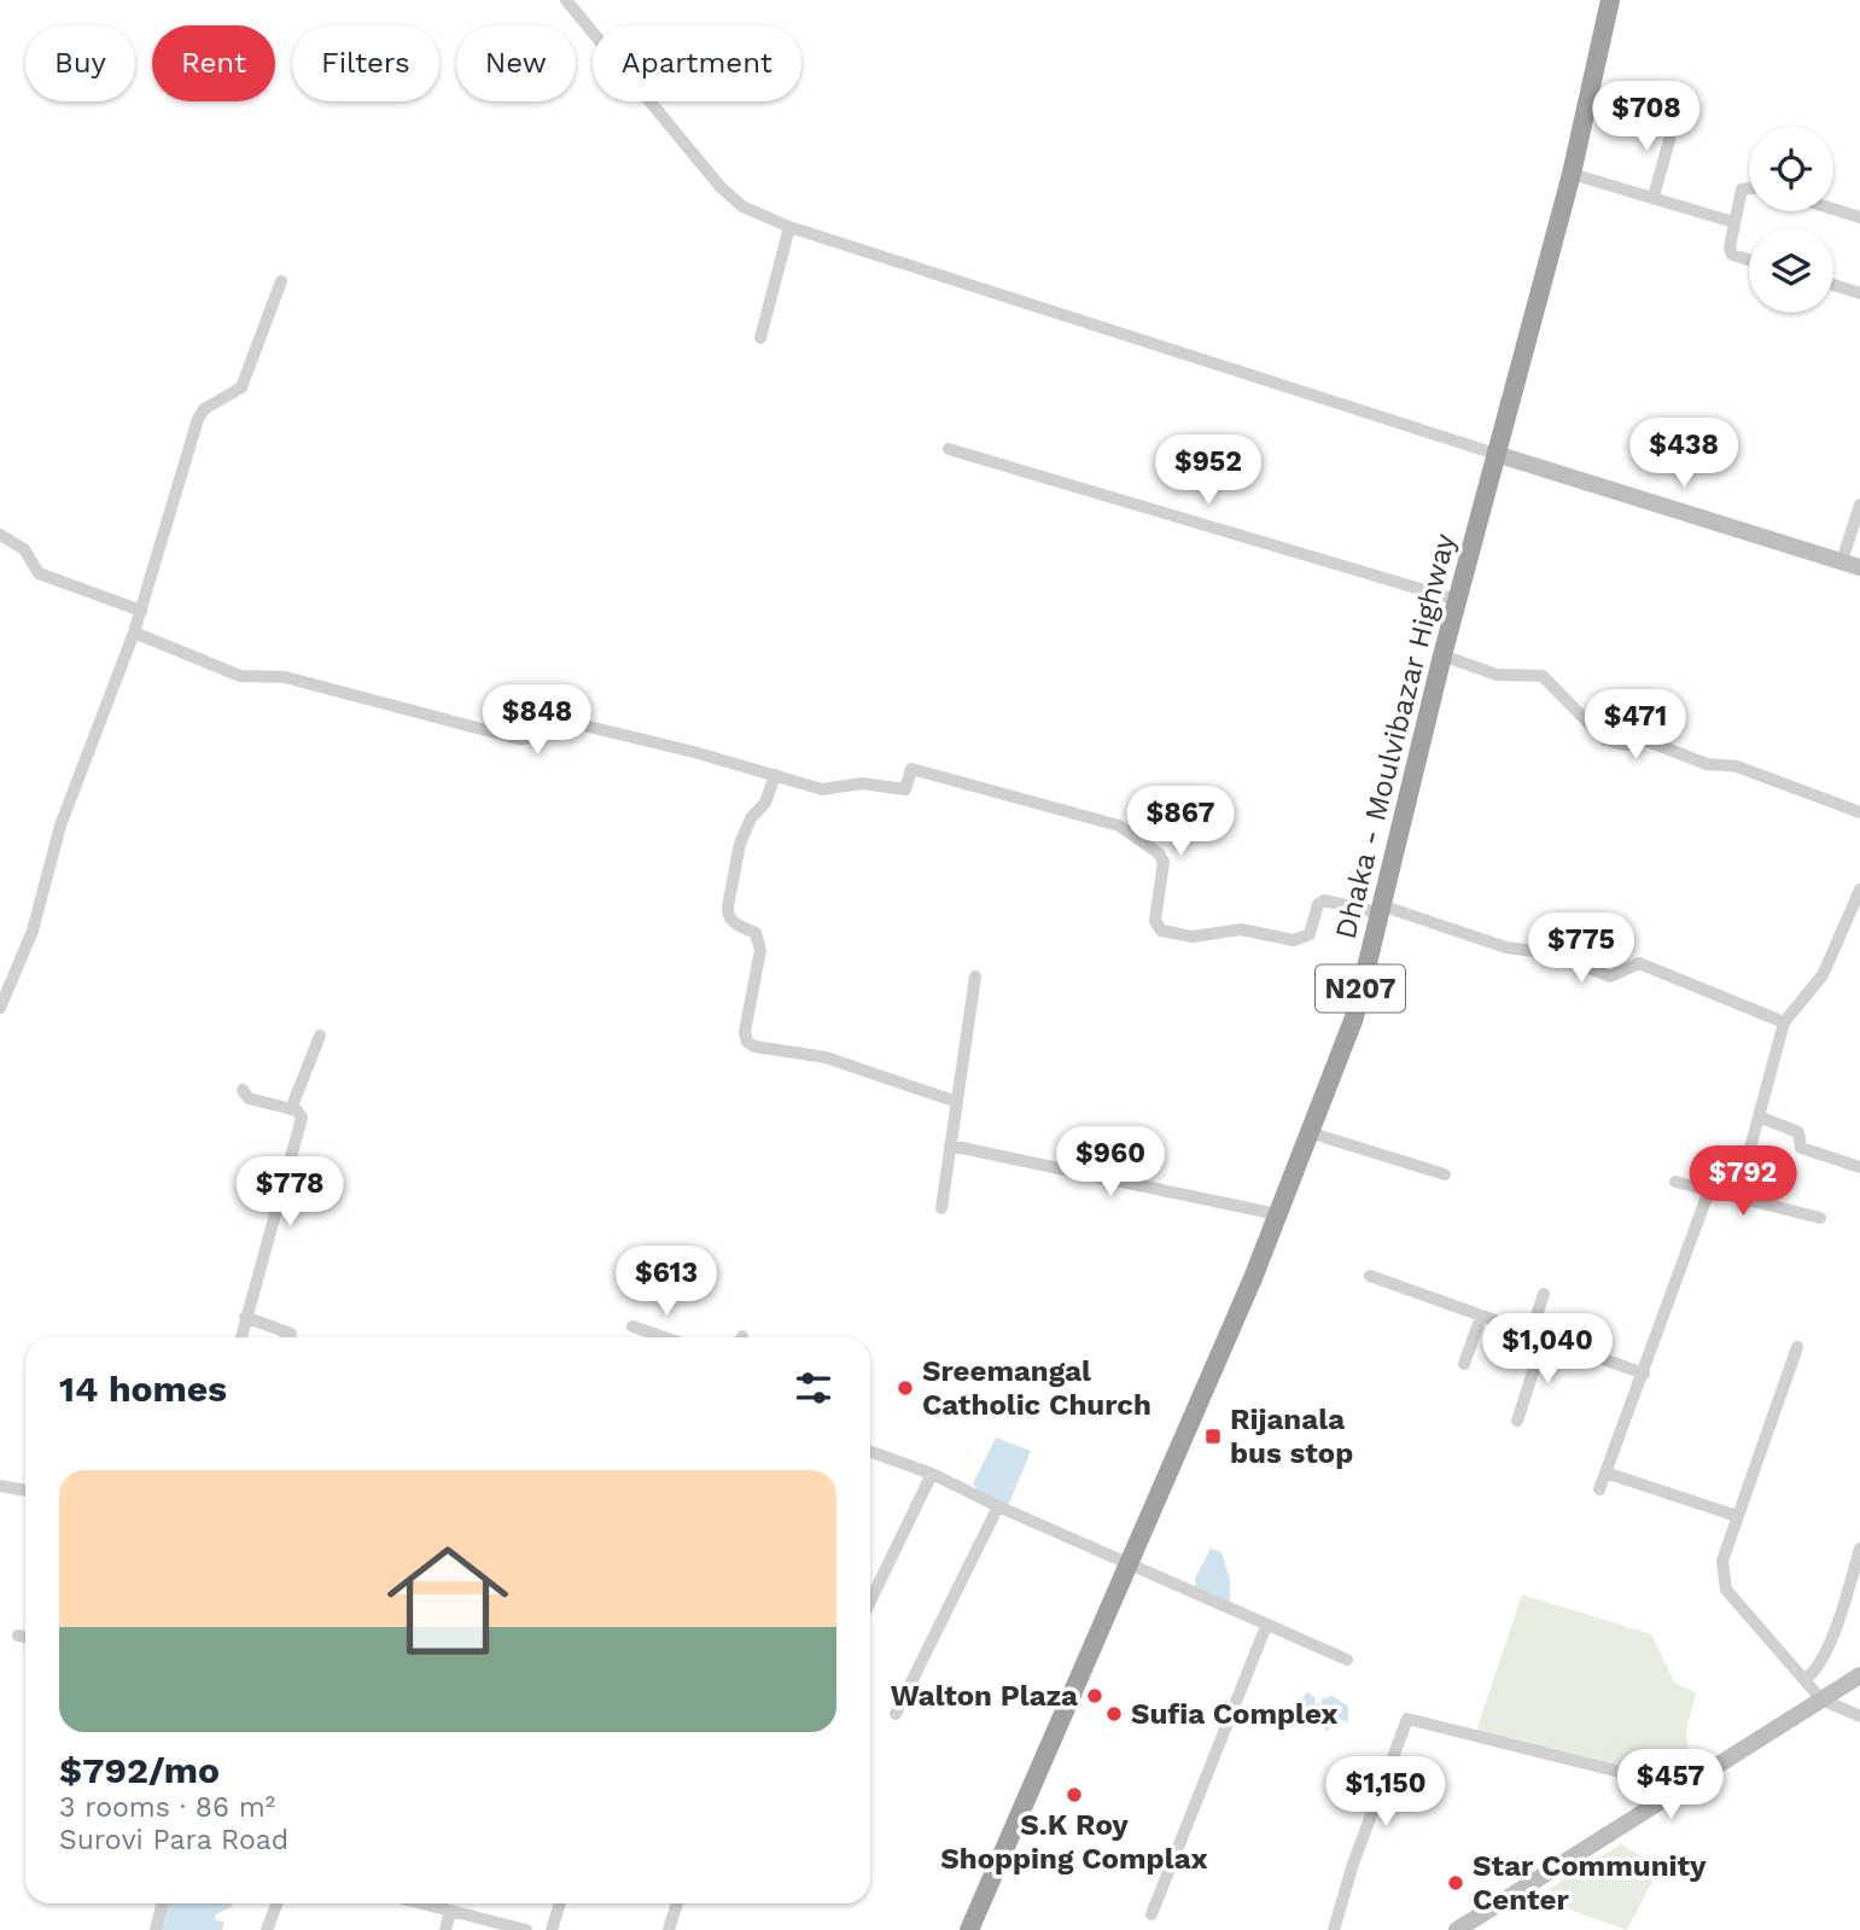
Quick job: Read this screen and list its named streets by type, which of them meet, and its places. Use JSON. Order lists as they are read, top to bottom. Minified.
{"streets":{"highway":["Dhaka - Moulvibazar Highway","N207"]},"places":{"other":["Sreemangal Catholic Church","Walton Plaza","Sufia Complex","S.K Roy Shopping Complax","Star Community Center"],"transit":["Rijanala bus stop"]},"page":{"chip":["Buy","Rent","Filters","New","Apartment"],"price":["$708","$438","$952","$848","$471","$867","$775","$960","$792","$778","$613","$1,040","$457","$1,150"],"heading":"14 homes","list":[{"name":"$792/mo","note":"3 rooms · 86 m² · Surovi Para Road"}]}}
